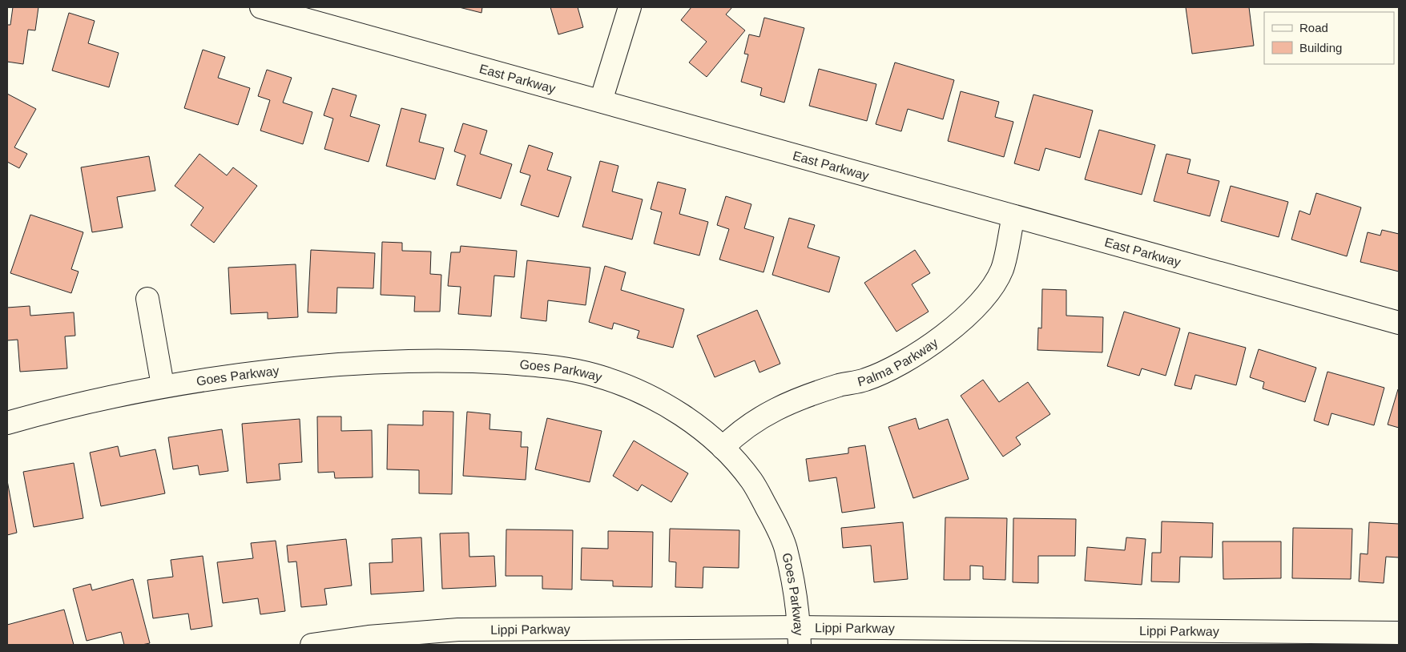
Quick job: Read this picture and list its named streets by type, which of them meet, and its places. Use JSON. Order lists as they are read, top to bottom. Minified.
{"streets":{"street":["East Parkway","Palma Parkway","Goes Parkway","Lippi Parkway"]},"crossings":[["East Parkway","Palma Parkway"],["Palma Parkway","Goes Parkway"],["Goes Parkway","Lippi Parkway"]],"legend":["Road","Building"]}
